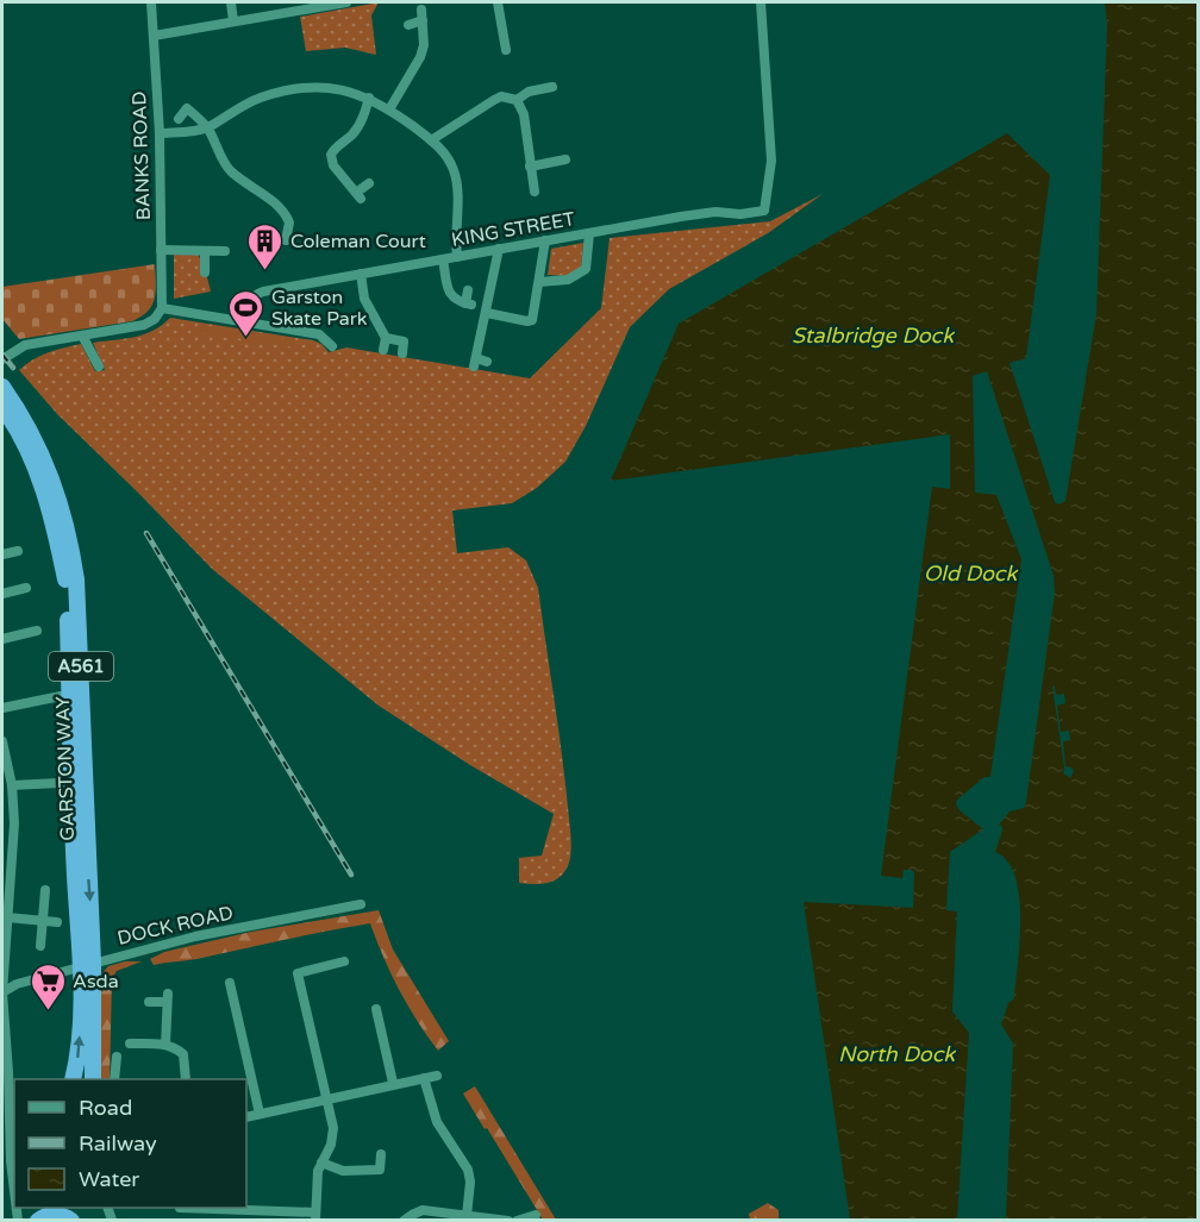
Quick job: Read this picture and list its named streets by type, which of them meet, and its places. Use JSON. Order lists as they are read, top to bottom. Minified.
{"streets":{"highway":["A561","GARSTON WAY"],"street":["BANKS ROAD","KING STREET","DOCK ROAD"]},"crossings":[["GARSTON WAY","DOCK ROAD"]],"water":["Stalbridge Dock","Old Dock","North Dock"],"places":{"building":["Coleman Court"],"sports":["Garston Skate Park"],"supermarket":["Asda"]},"legend":["Road","Railway","Water"]}
